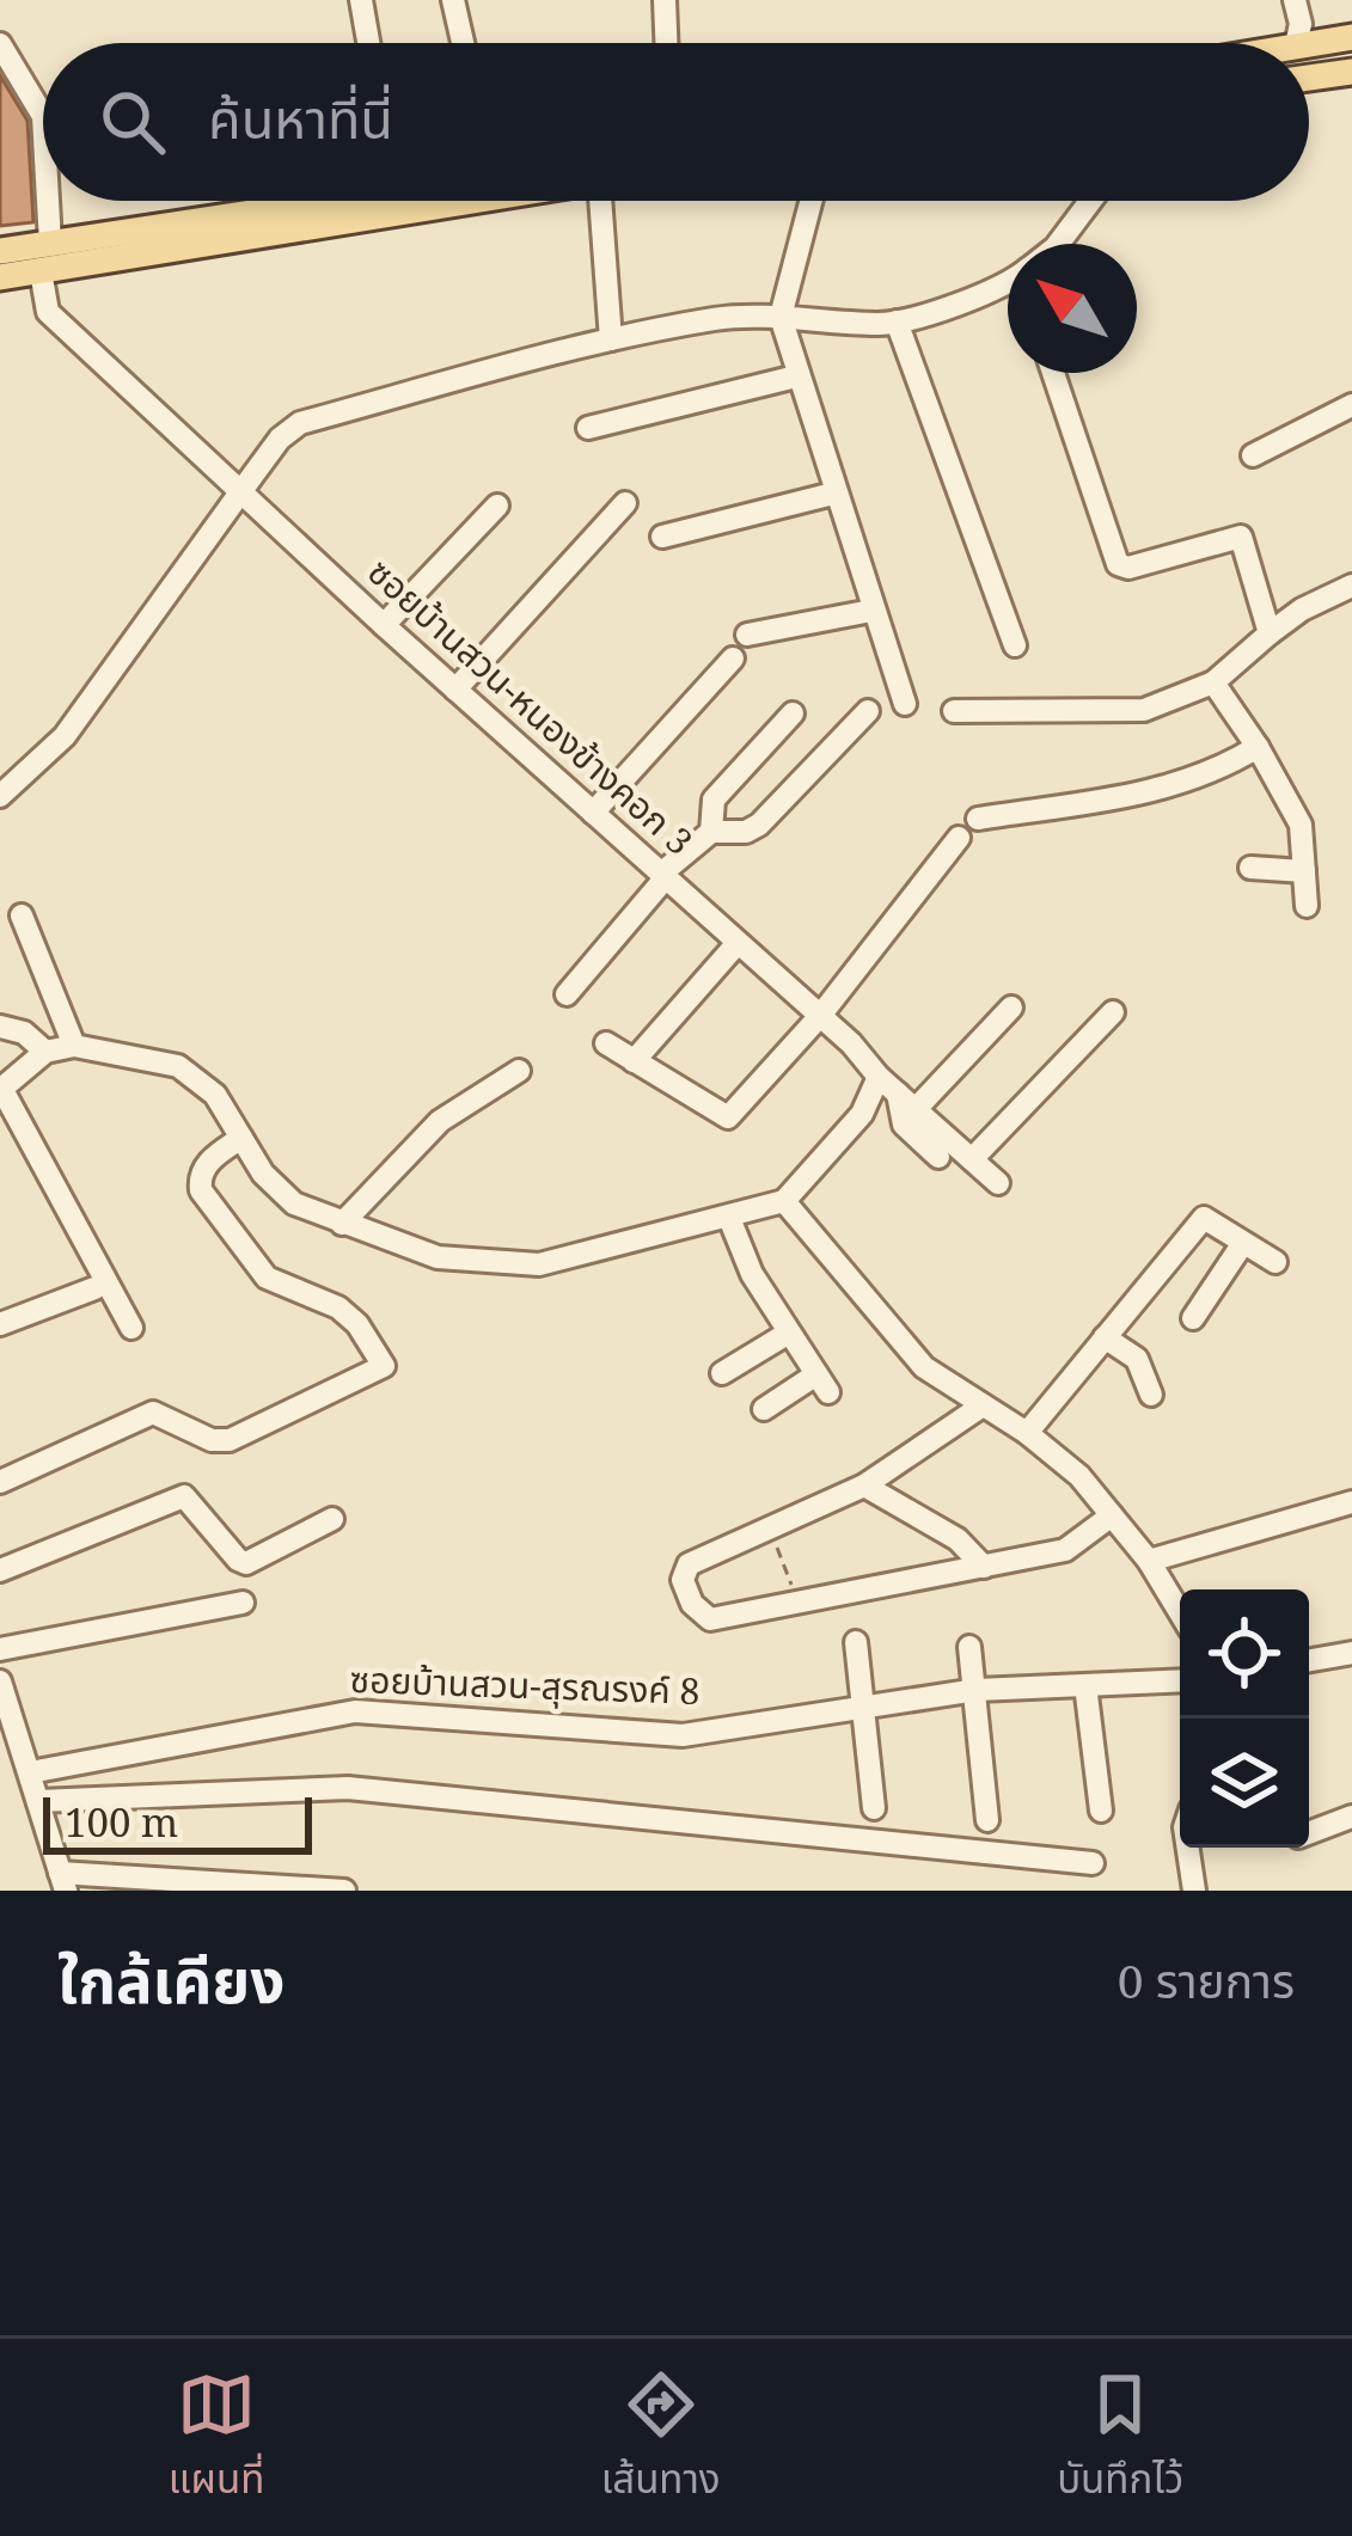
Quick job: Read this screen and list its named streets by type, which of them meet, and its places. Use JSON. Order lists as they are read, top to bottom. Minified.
{"streets":{"street":["ซอยบ้านสวน-หนองข้างคอก 3","ซอยบ้านสวน-สุรณรงค์ 8"]},"scale_bar":"100 m","north":"top left","page":{"search":"ค้นหาที่นี่","scale":"100 m","heading":["ใกล้เคียง","0 รายการ"],"nav":["แผนที่","เส้นทาง","บันทึกไว้"]}}
